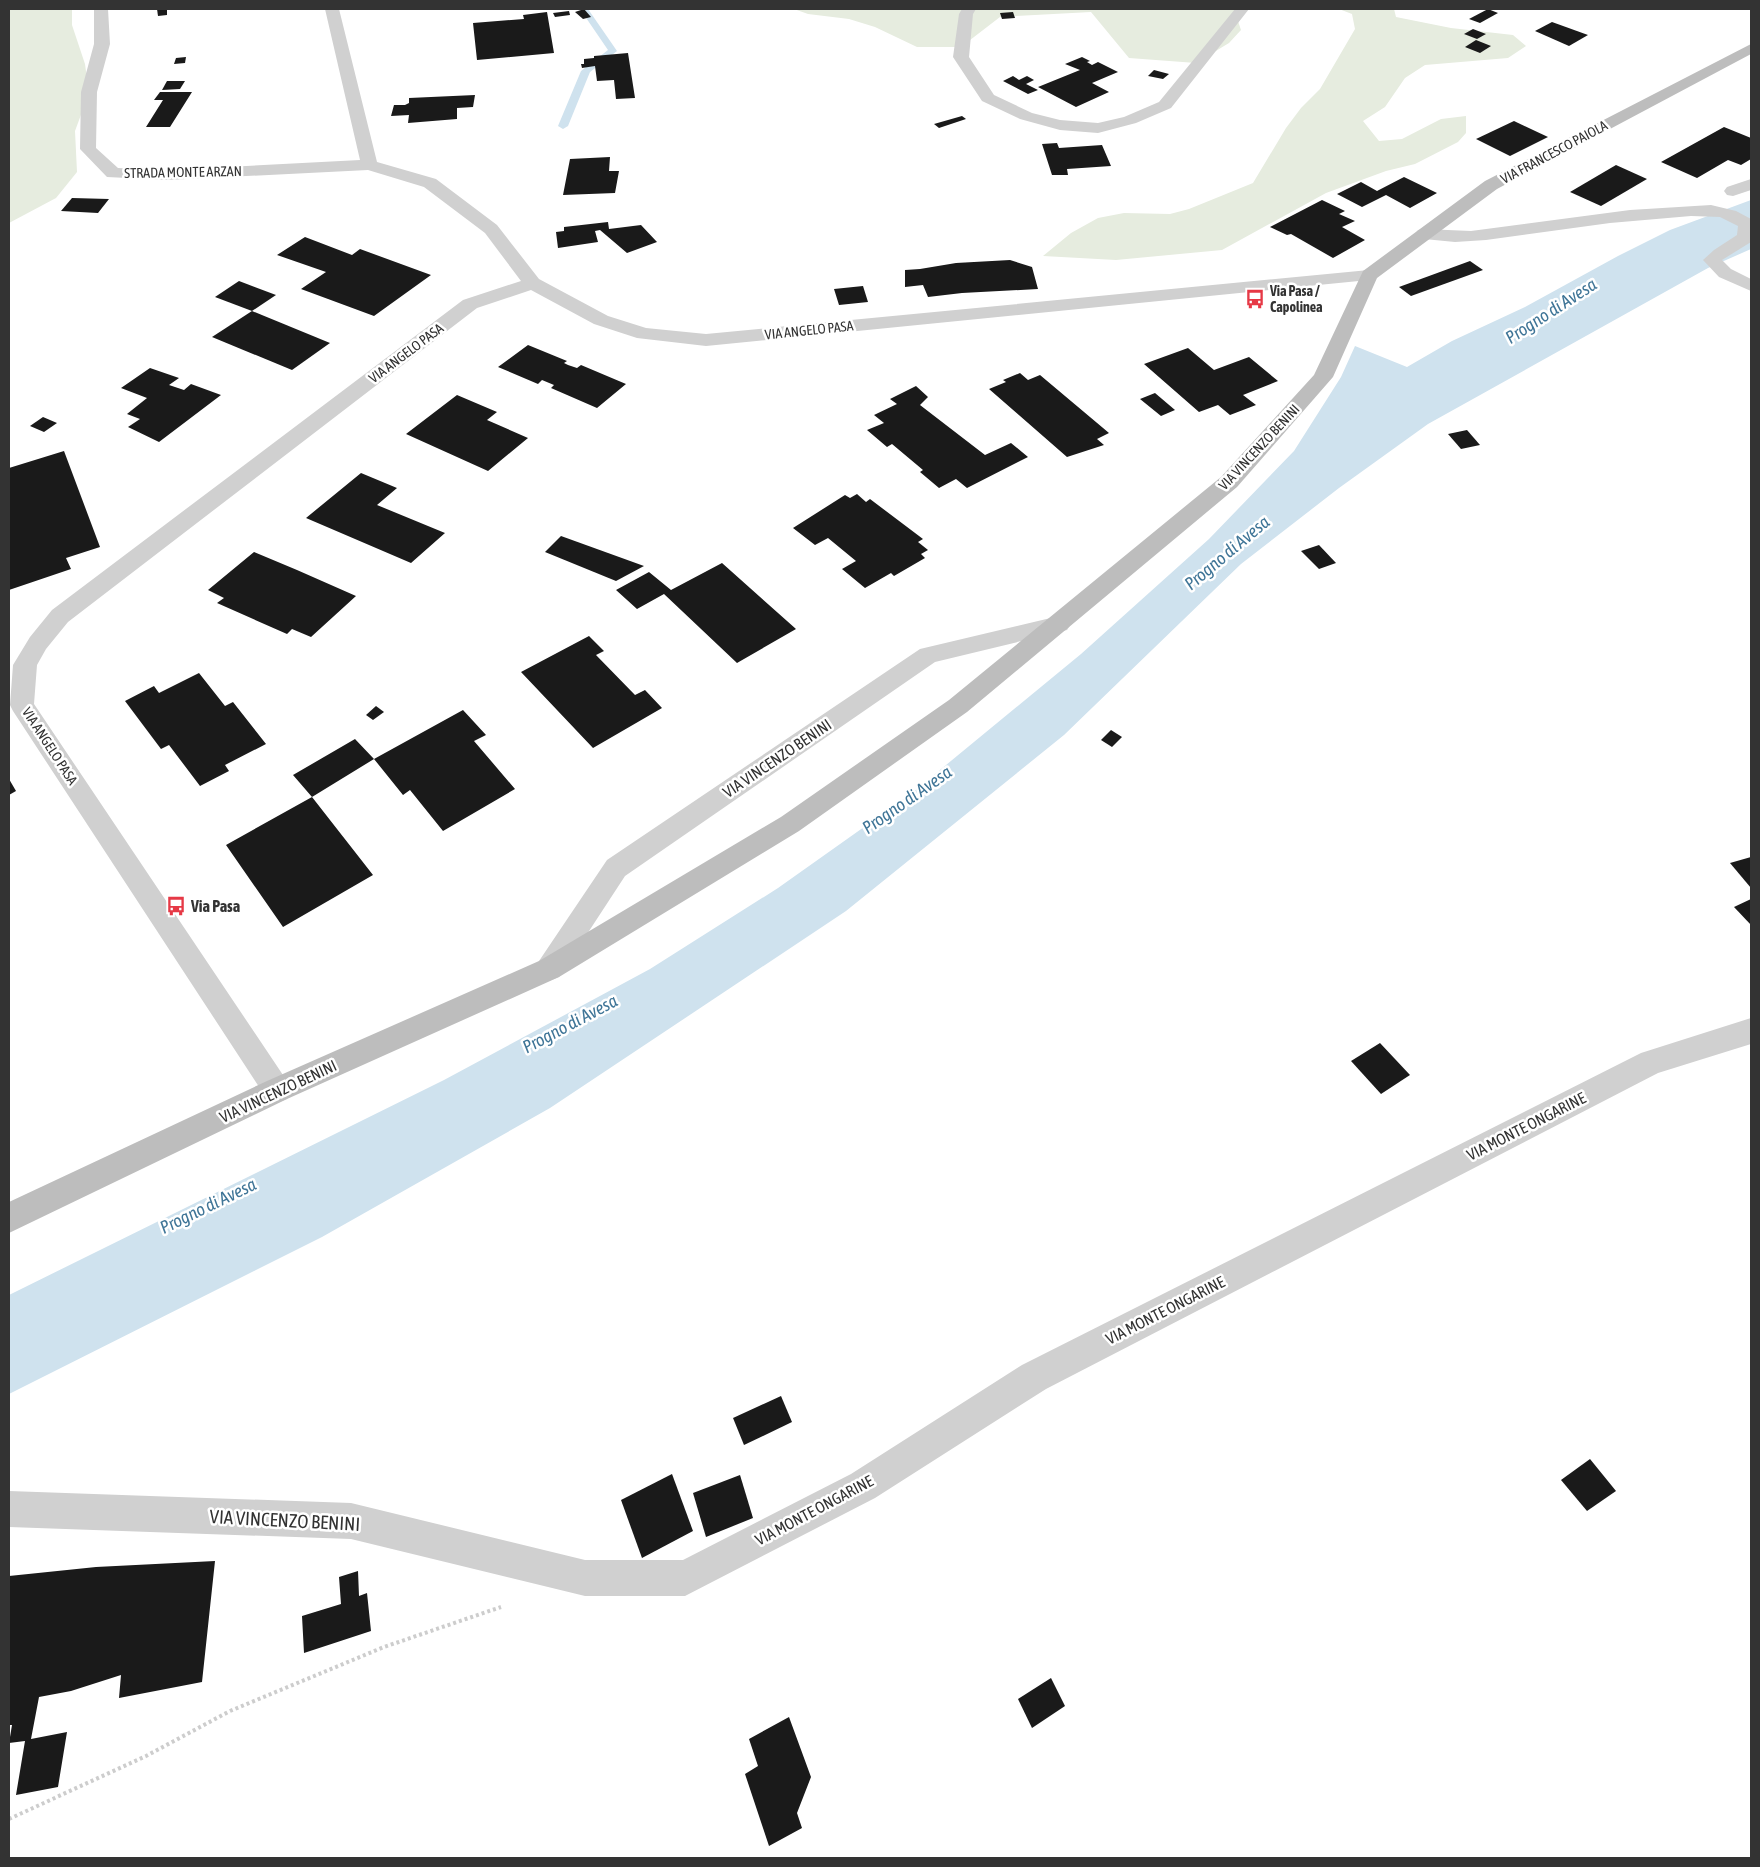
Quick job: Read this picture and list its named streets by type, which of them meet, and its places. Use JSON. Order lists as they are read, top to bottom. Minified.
{"streets":{"street":["VIA FRANCESCO PAIOLA","STRADA MONTE ARZAN","VIA ANGELO PASA","VIA VINCENZO BENINI","VIA MONTE ONGARINE"]},"crossings":[["VIA FRANCESCO PAIOLA","VIA ANGELO PASA"],["VIA FRANCESCO PAIOLA","VIA VINCENZO BENINI"],["STRADA MONTE ARZAN","VIA ANGELO PASA"],["VIA ANGELO PASA","VIA VINCENZO BENINI"],["VIA VINCENZO BENINI","VIA MONTE ONGARINE"]],"water":["Progno di Avesa"],"places":{"bus stop":["Via Pasa / Capolinea","Via Pasa"]}}
